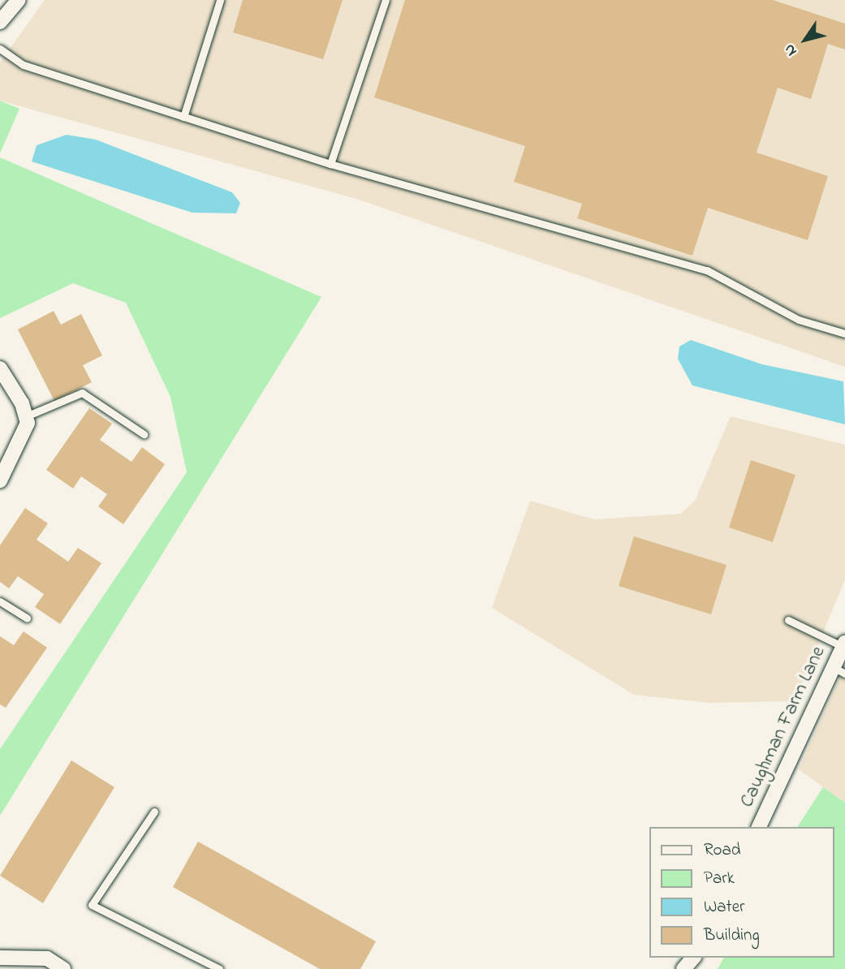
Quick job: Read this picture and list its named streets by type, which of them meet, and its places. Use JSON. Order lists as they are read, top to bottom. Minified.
{"streets":{"street":["Caughman Farm Lane"]},"legend":["Road","Park","Water","Building"],"north":"bottom left"}
